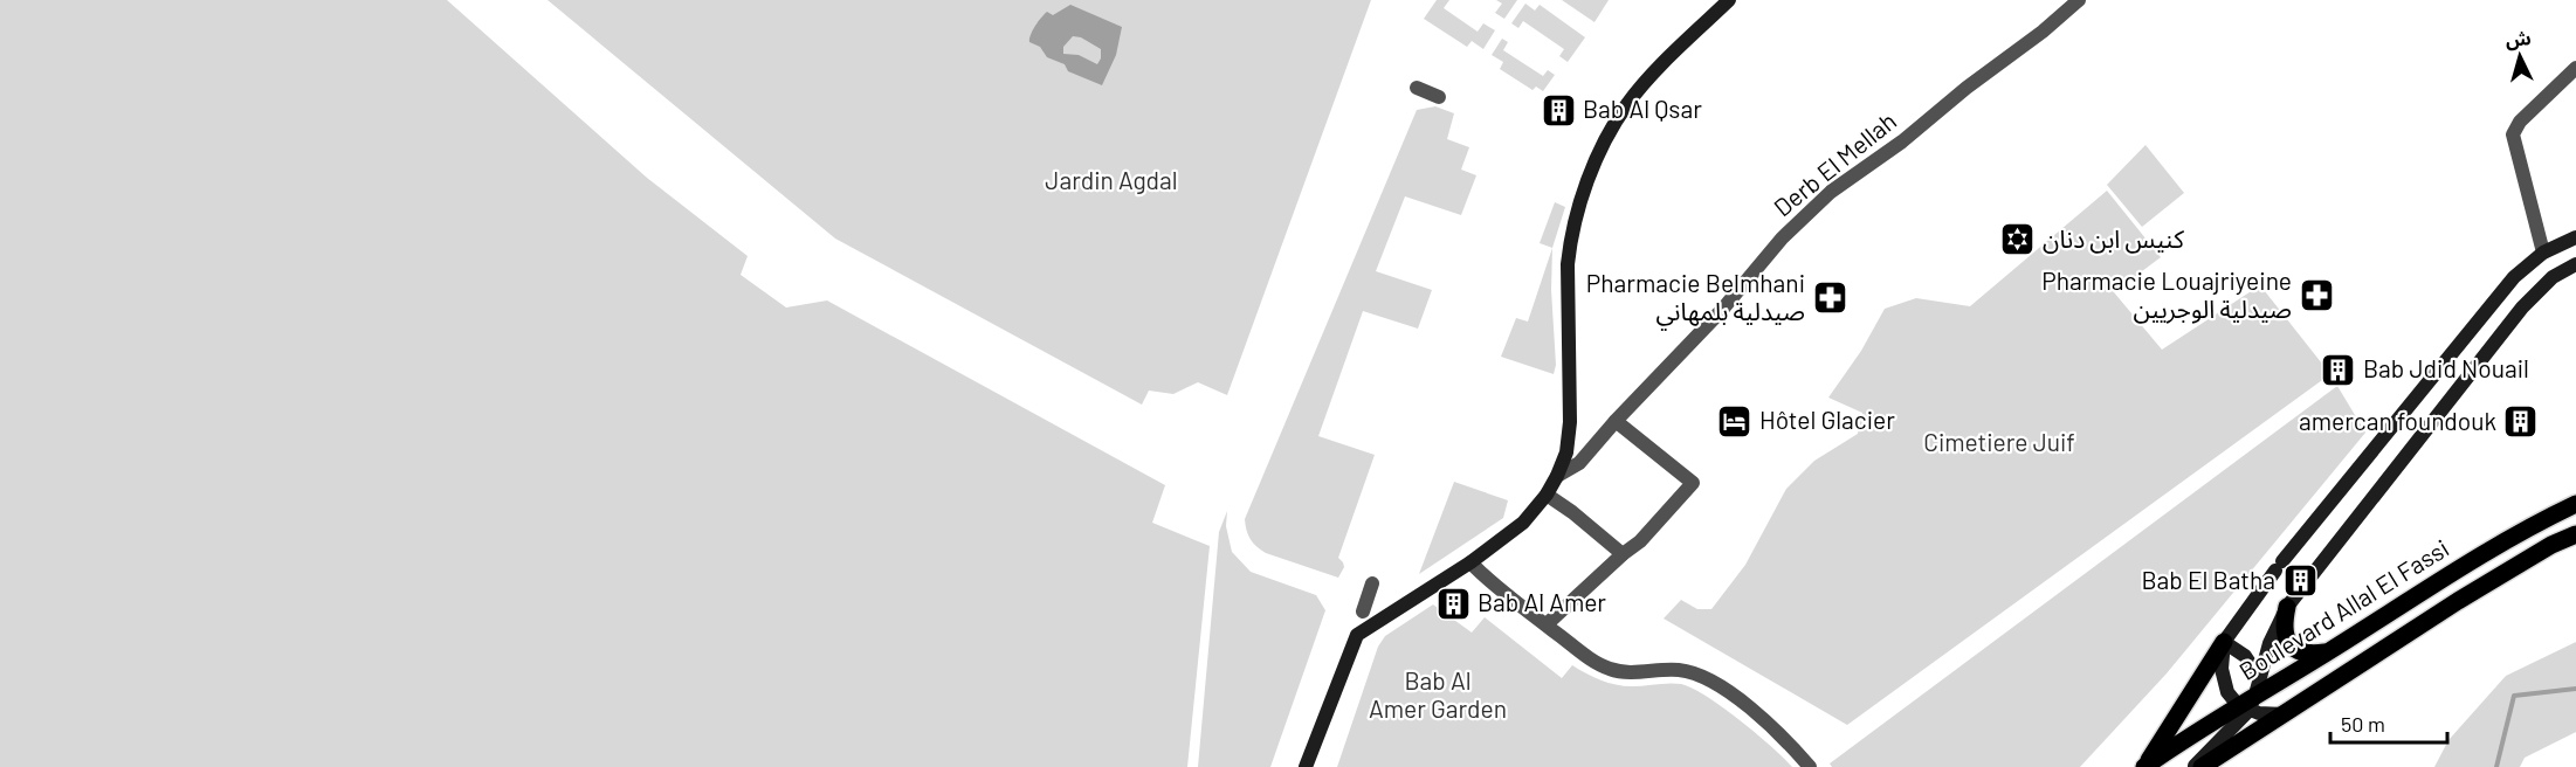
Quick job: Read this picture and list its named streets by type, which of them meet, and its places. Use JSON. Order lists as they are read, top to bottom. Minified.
{"streets":{"main road":["Boulevard Allal El Fassi"],"street":["Derb El Mellah"]},"parks":["Jardin Agdal","Cimetiere Juif","Bab Al Amer Garden"],"places":{"building":["Bab Al Qsar","Bab Jdid Nouail","amercan foundouk","Bab El Batha","Bab Al Amer"],"synagogue":["كنيس ابن دنان"],"pharmacy":["Pharmacie Louajriyeine صيدلية الوجريين","Pharmacie Belmhani صيدلية بلمهاني"],"hotel":["Hôtel Glacier"]},"scale_bar":"50 m","north":"top"}
